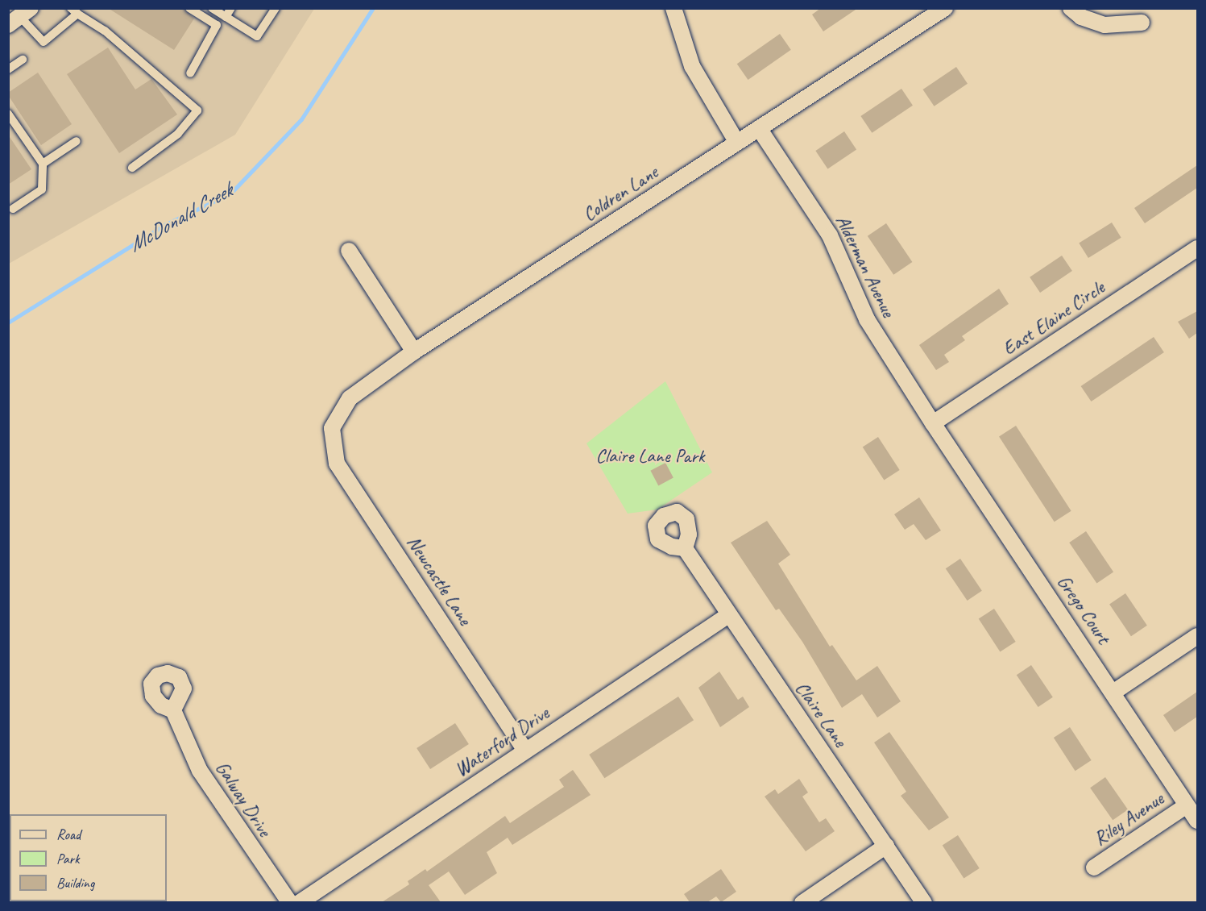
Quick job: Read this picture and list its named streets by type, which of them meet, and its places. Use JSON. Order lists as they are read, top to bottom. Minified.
{"streets":{"street":["Coldren Lane","Alderman Avenue","East Elaine Circle","Newcastle Lane","Grego Court","Claire Lane","Waterford Drive","Galway Drive","Riley Avenue"]},"crossings":[["Coldren Lane","Alderman Avenue"],["Coldren Lane","Newcastle Lane"],["Alderman Avenue","East Elaine Circle"],["Alderman Avenue","Grego Court"],["East Elaine Circle","Grego Court"],["Newcastle Lane","Waterford Drive"],["Grego Court","Riley Avenue"],["Claire Lane","Waterford Drive"]],"water":["McDonald Creek"],"parks":["Claire Lane Park"],"legend":["Road","Park","Building"]}
